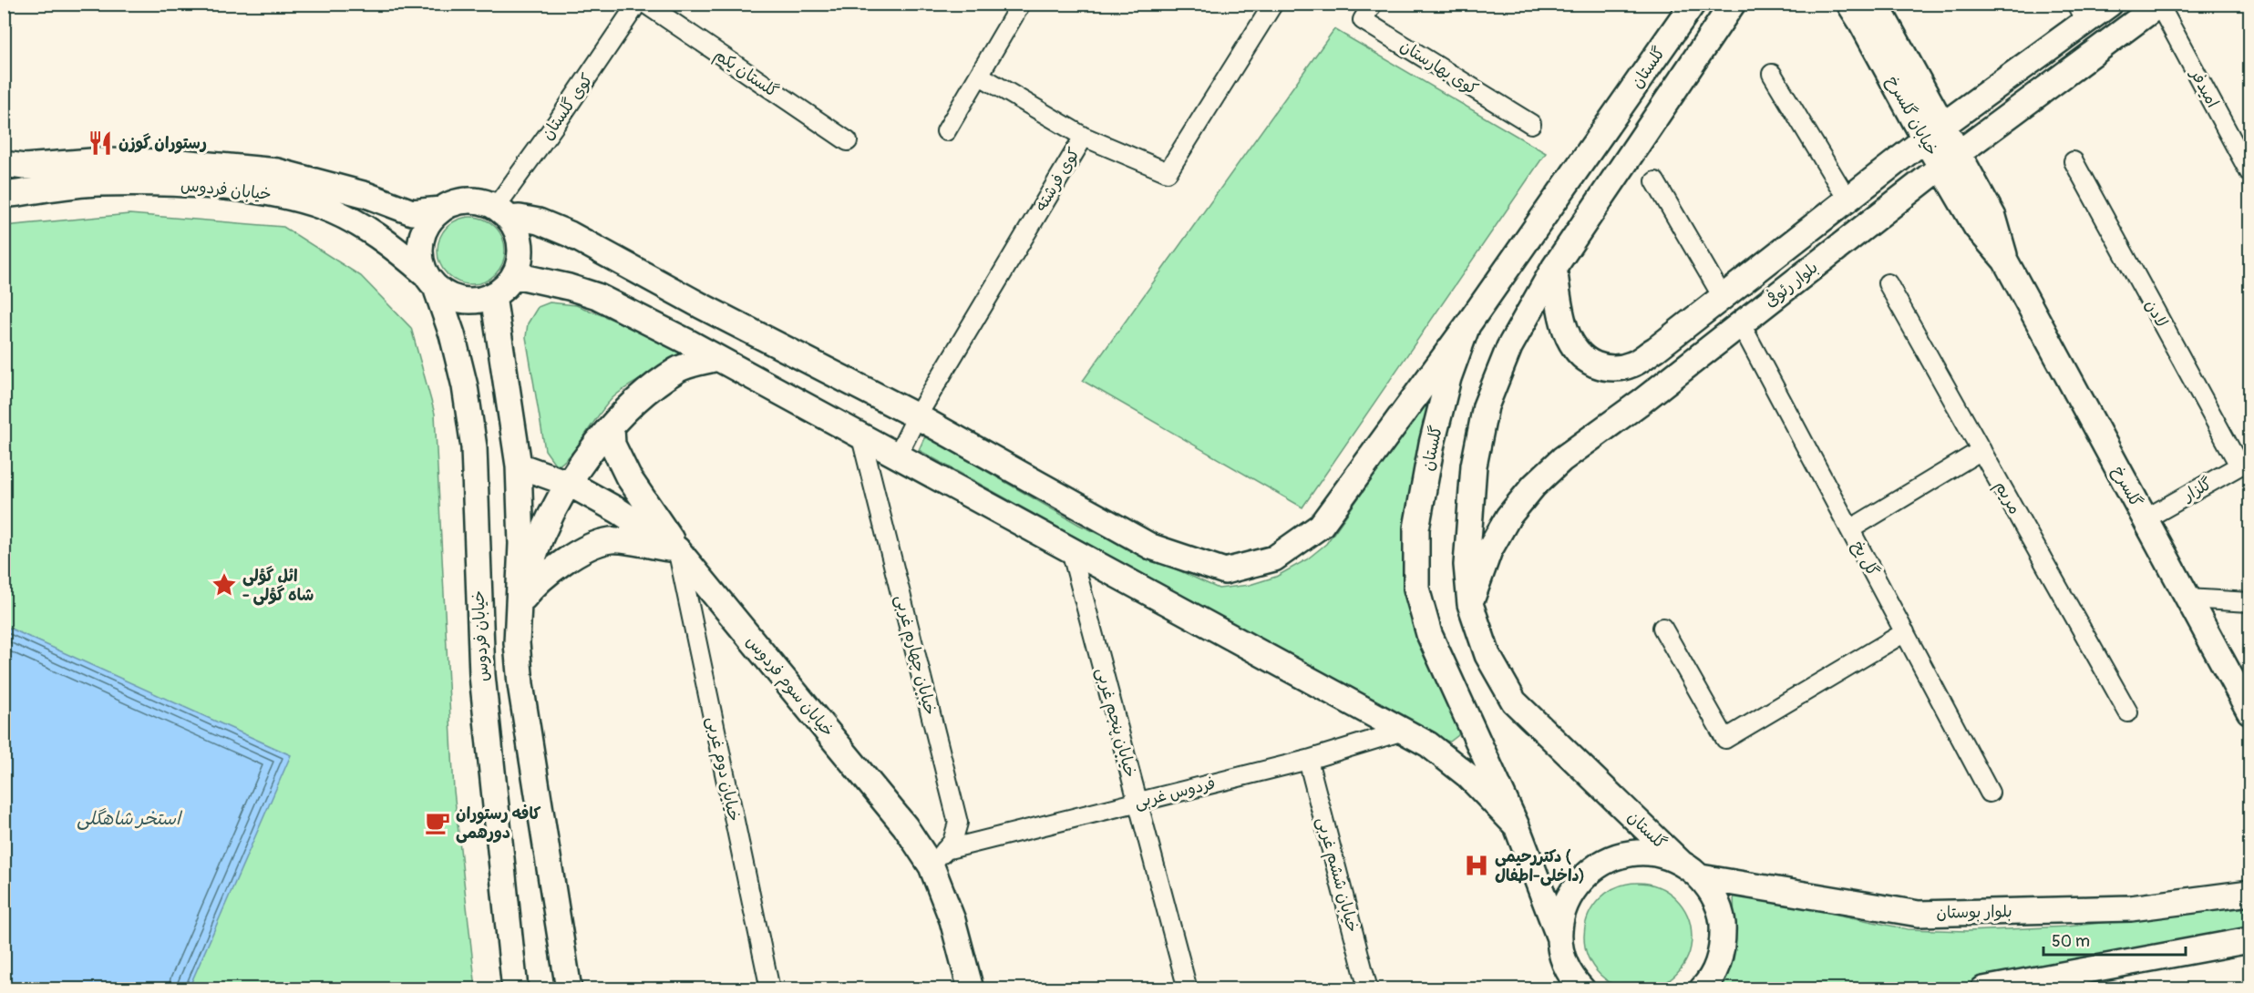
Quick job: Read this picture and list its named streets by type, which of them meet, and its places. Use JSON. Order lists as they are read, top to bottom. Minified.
{"streets":{"main road":["گلستان","خیابان گلسرخ","خیابان فردوس","بلوار رئوفی","گلسرخ","خیابان سوم فردوس","بلوار بوستان"],"street":["کوی بهارستان","گلستان یکم","امیدفر","کوی گلستان","کوی فرشته","لادن","گلزار","مریم","گل یخ","خیابان چهارم غربی","خیابان پنجم غربی","خیابان دوم غربی","فردوس غربی","خیابان ششم غربی"]},"crossings":[["گلستان","بلوار رئوفی"],["امیدفر","بلوار رئوفی"],["کوی گلستان","خیابان فردوس"],["خیابان گلسرخ","بلوار رئوفی"],["خیابان گلسرخ","گلسرخ"],["بلوار رئوفی","گل یخ"],["لادن","گلزار"],["گلسرخ","گلزار"],["خیابان چهارم غربی","خیابان سوم فردوس"],["خیابان چهارم غربی","فردوس غربی"],["خیابان سوم فردوس","خیابان دوم غربی"],["خیابان سوم فردوس","فردوس غربی"],["خیابان پنجم غربی","فردوس غربی"],["فردوس غربی","خیابان ششم غربی"]],"water":["استخر شاهگلی"],"places":{"restaurant":["رستوران گوزن"],"place":["ائل گؤلی - شاه گؤلی"],"cafe":["کافه رستوران دورهمی"],"hospital":["دکتررحیمی ( داخلی-اطفال)"]},"scale_bar":"50 m"}
